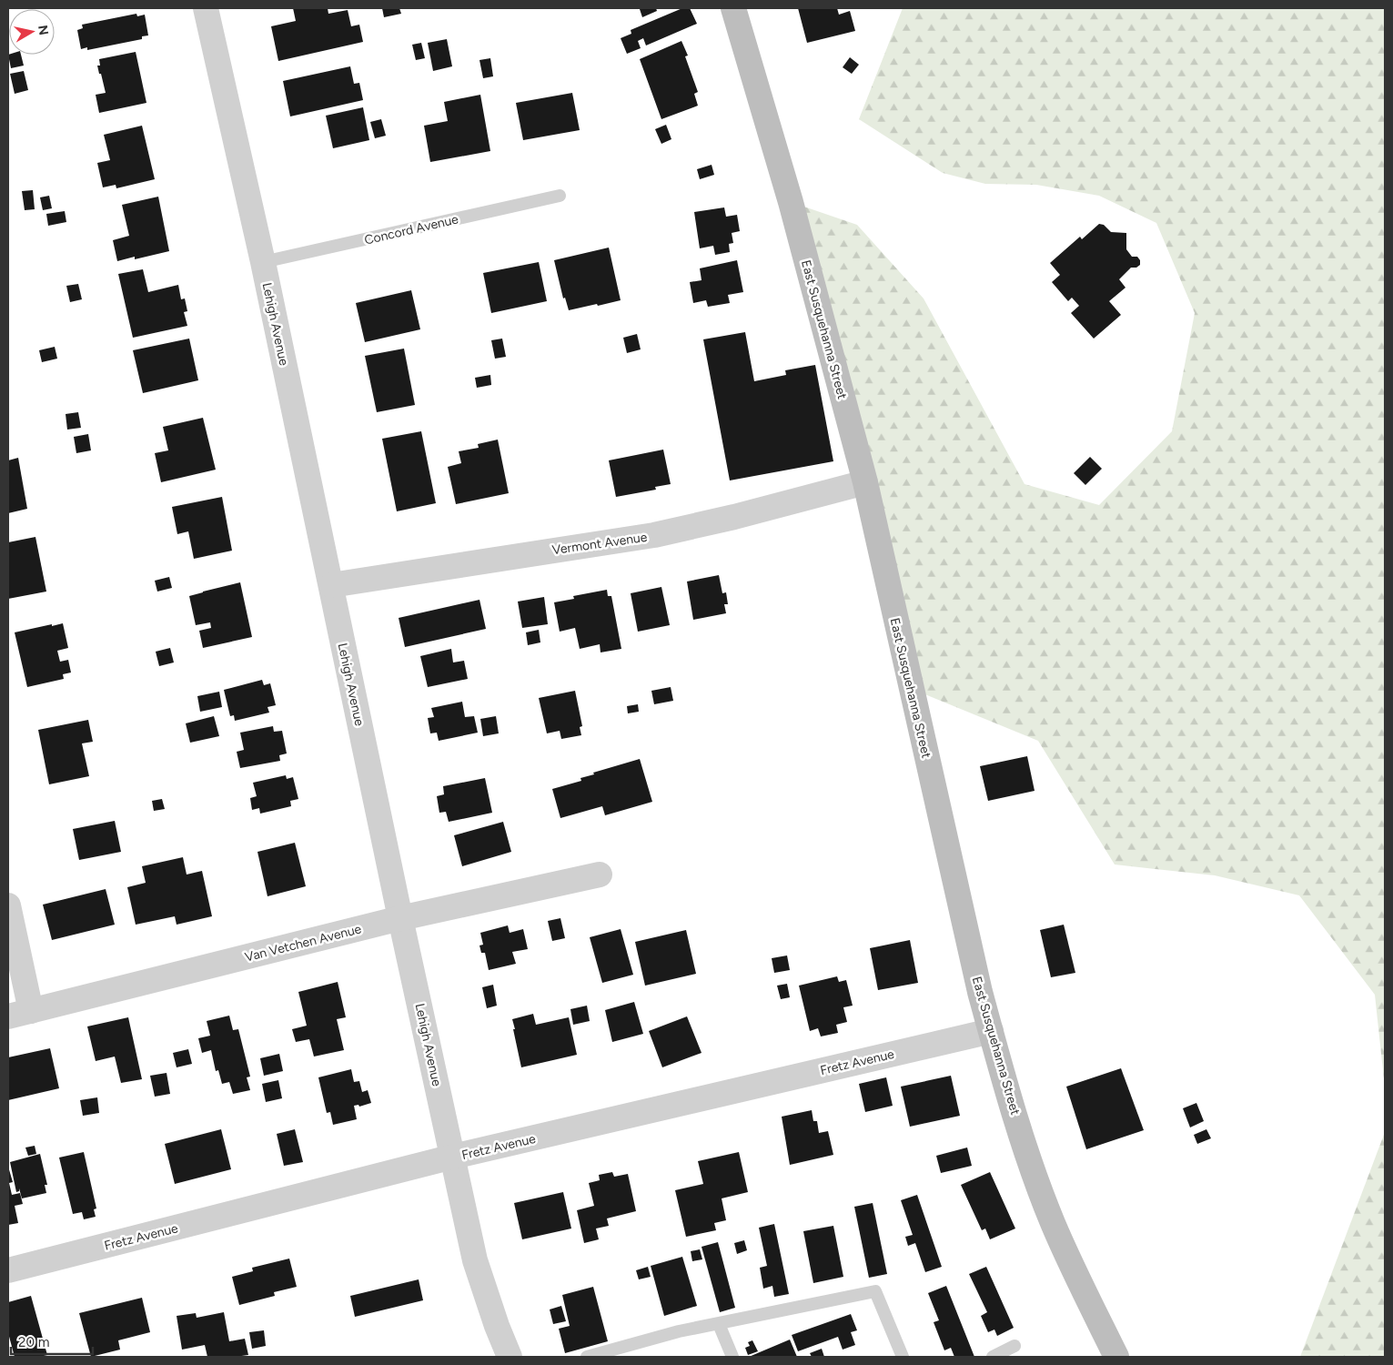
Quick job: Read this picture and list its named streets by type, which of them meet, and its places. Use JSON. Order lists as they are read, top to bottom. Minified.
{"streets":{"main road":["East Susquehanna Street"],"street":["Lehigh Avenue","Vermont Avenue","Van Vetchen Avenue","Fretz Avenue"],"lane":["Concord Avenue"]},"crossings":[["Concord Avenue","Lehigh Avenue"],["Lehigh Avenue","Vermont Avenue"],["Lehigh Avenue","Van Vetchen Avenue"],["Lehigh Avenue","Fretz Avenue"],["East Susquehanna Street","Vermont Avenue"],["East Susquehanna Street","Fretz Avenue"]],"scale_bar":"20 m","north":"right"}
